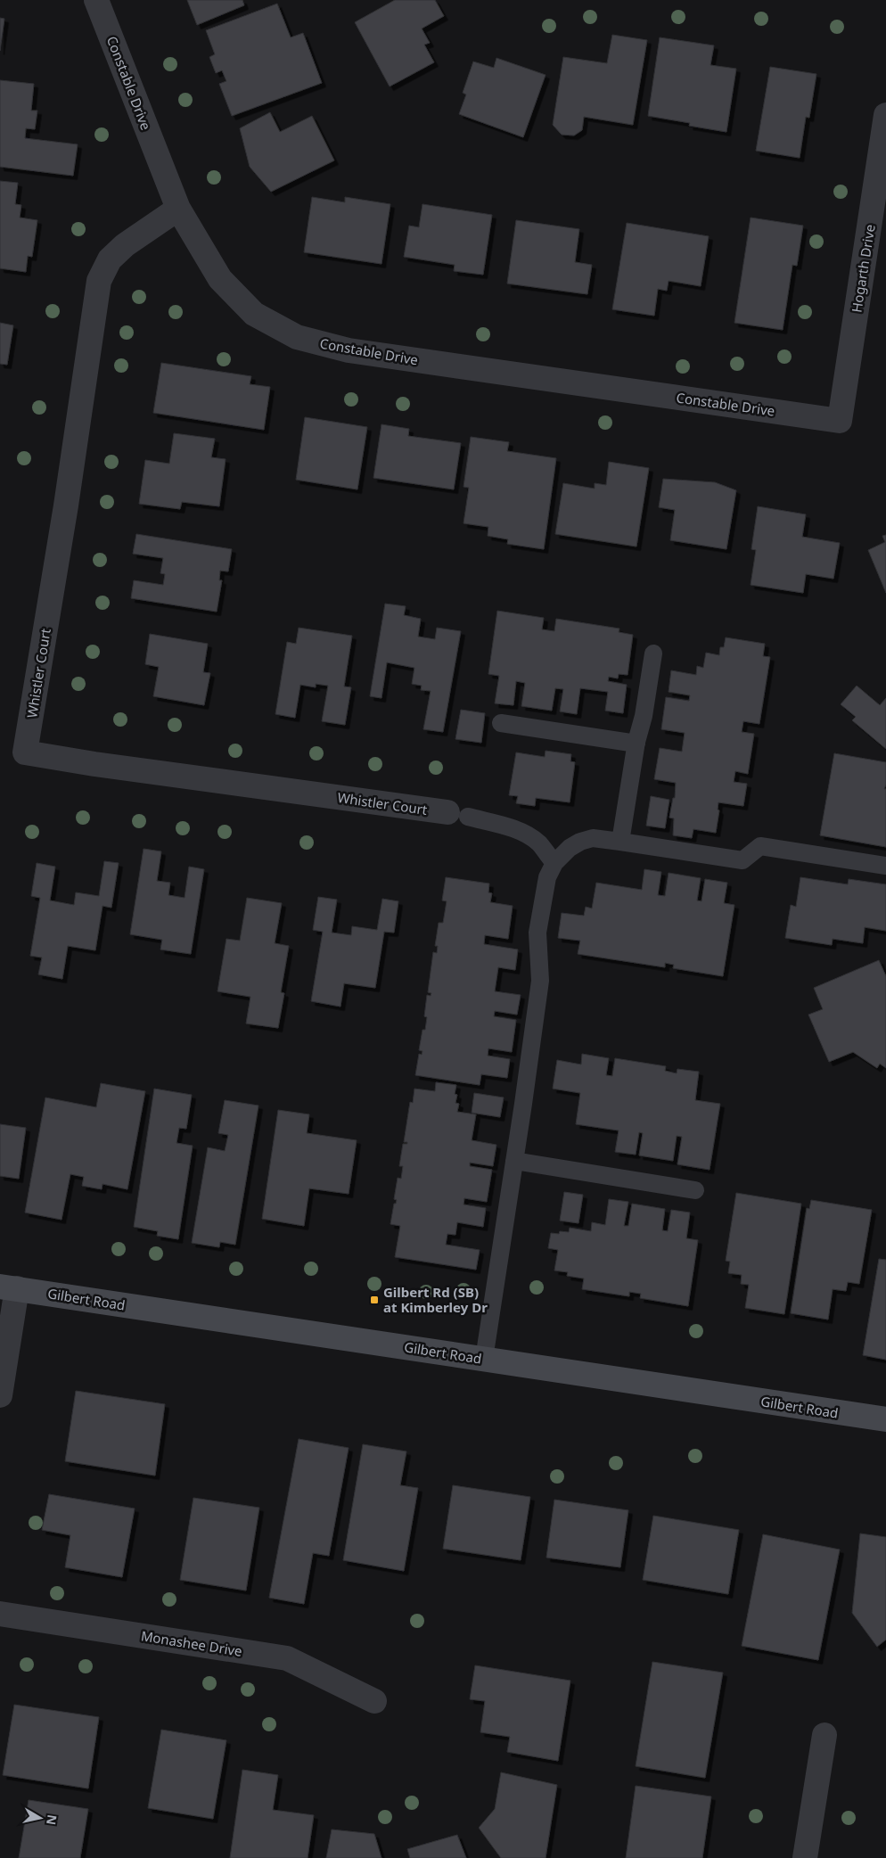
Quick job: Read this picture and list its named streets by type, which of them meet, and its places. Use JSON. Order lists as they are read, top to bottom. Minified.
{"streets":{"main road":["Gilbert Road"],"street":["Constable Drive","Hogarth Drive","Whistler Court","Monashee Drive"]},"crossings":[["Constable Drive","Hogarth Drive"],["Constable Drive","Whistler Court"]],"places":{"transit":["Gilbert Rd (SB) at Kimberley Dr"]},"north":"right"}
